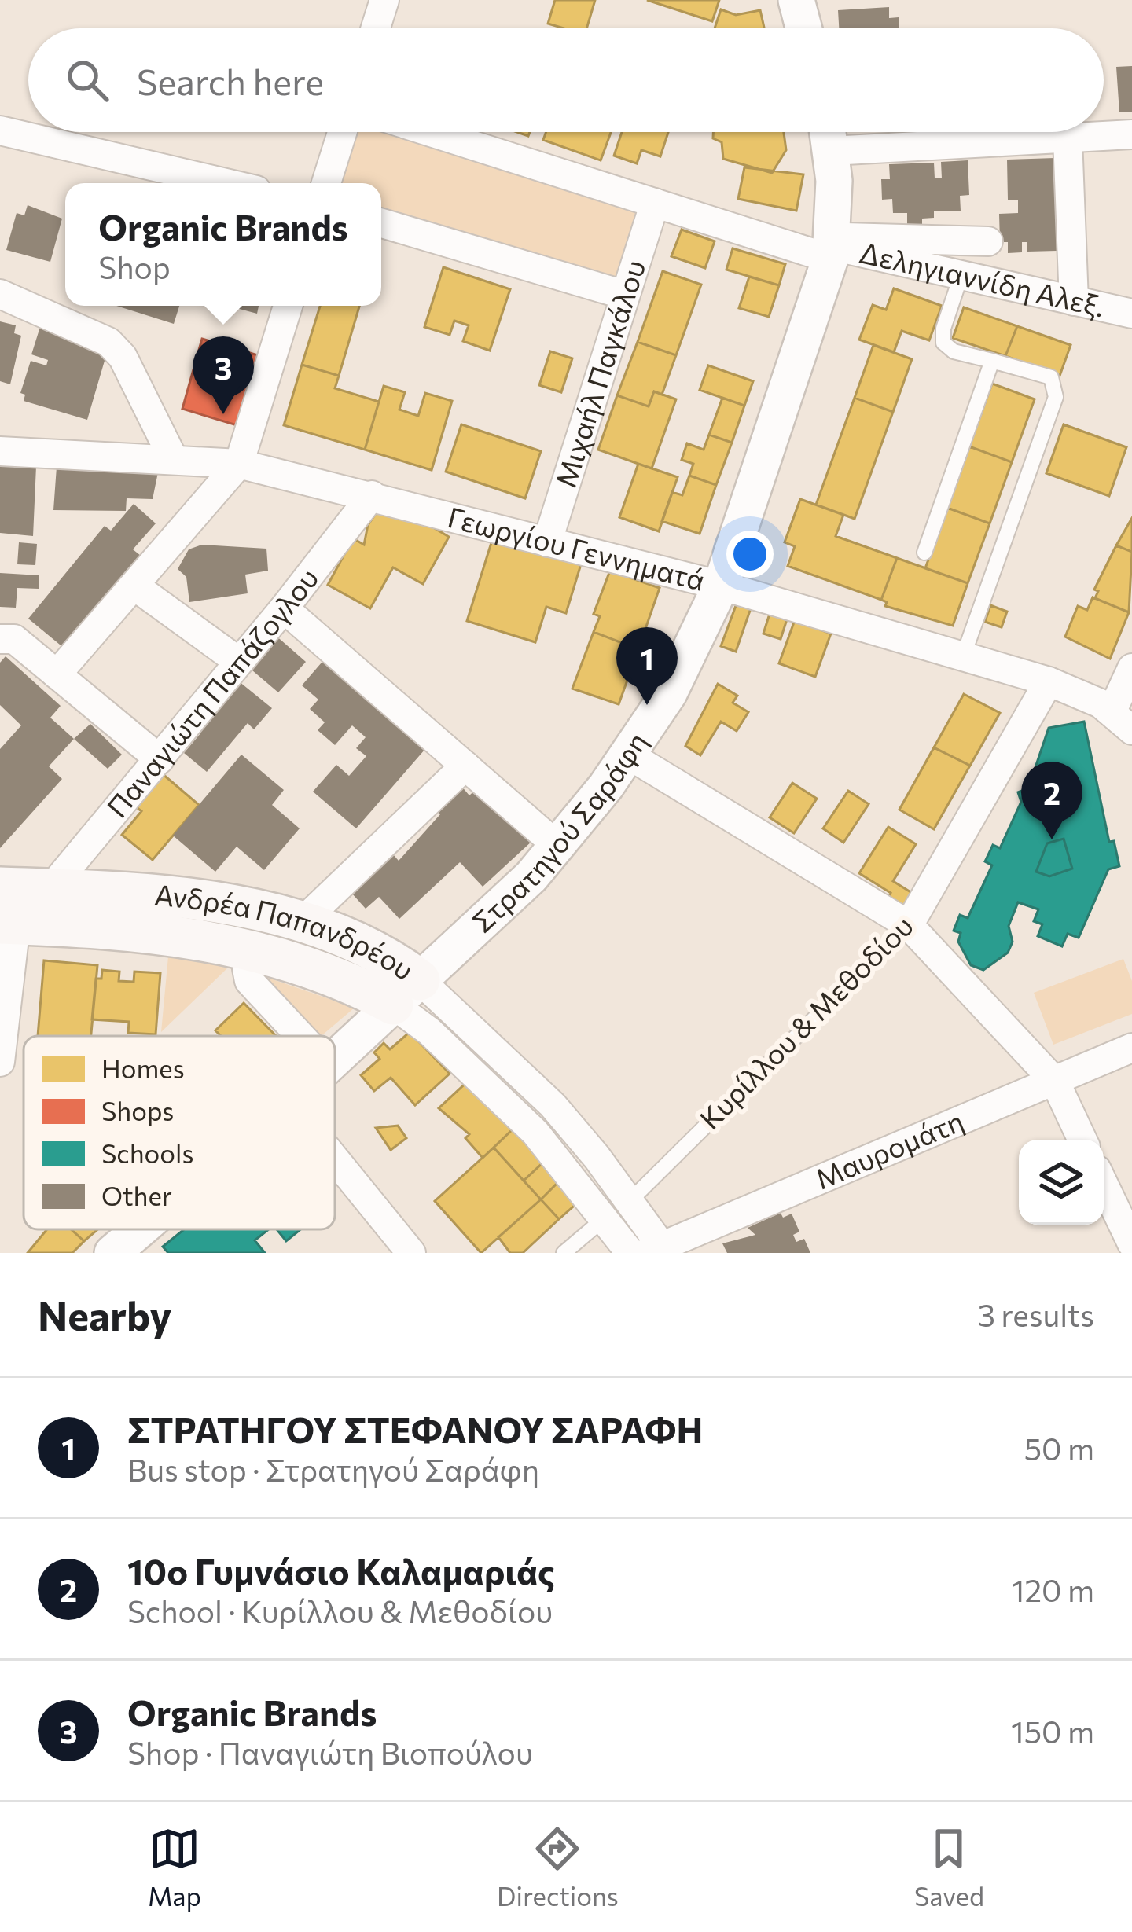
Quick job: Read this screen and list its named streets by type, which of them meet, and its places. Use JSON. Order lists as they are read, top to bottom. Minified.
{"streets":{"main road":["Ανδρέα Παπανδρέου"],"street":["Δεληγιαννίδη Αλεξ.","Μιχαήλ Παγκάλου","Γεωργίου Γεννηματά","Παναγιώτη Παπάζογλου","Στρατηγού Σαράφη","Κυρίλλου & Μεθοδίου","Μαυρομάτη"]},"crossings":[["Δεληγιαννίδη Αλεξ.","Στρατηγού Σαράφη"],["Μιχαήλ Παγκάλου","Γεωργίου Γεννηματά"],["Γεωργίου Γεννηματά","Παναγιώτη Παπάζογλου"],["Γεωργίου Γεννηματά","Στρατηγού Σαράφη"],["Γεωργίου Γεννηματά","Κυρίλλου & Μεθοδίου"],["Παναγιώτη Παπάζογλου","Ανδρέα Παπανδρέου"],["Στρατηγού Σαράφη","Ανδρέα Παπανδρέου"],["Ανδρέα Παπανδρέου","Κυρίλλου & Μεθοδίου"],["Ανδρέα Παπανδρέου","Μαυρομάτη"]],"legend":["Homes","Shops","Schools","Other"],"page":{"search":"Search here","popup":["Organic Brands","Shop"],"pins":["3","1","2"],"heading":["Nearby","3 results"],"list":[{"mark":"1","name":"ΣΤΡΑΤΗΓΟΥ ΣΤΕΦΑΝΟΥ ΣΑΡΑΦΗ","note":"Bus stop · Στρατηγού Σαράφη","value":"50 m"},{"mark":"2","name":"10ο Γυμνάσιο Καλαμαριάς","note":"School · Κυρίλλου & Μεθοδίου","value":"120 m"},{"mark":"3","name":"Organic Brands","note":"Shop · Παναγιώτη Βιοπούλου","value":"150 m"}],"nav":["Map","Directions","Saved"]}}
